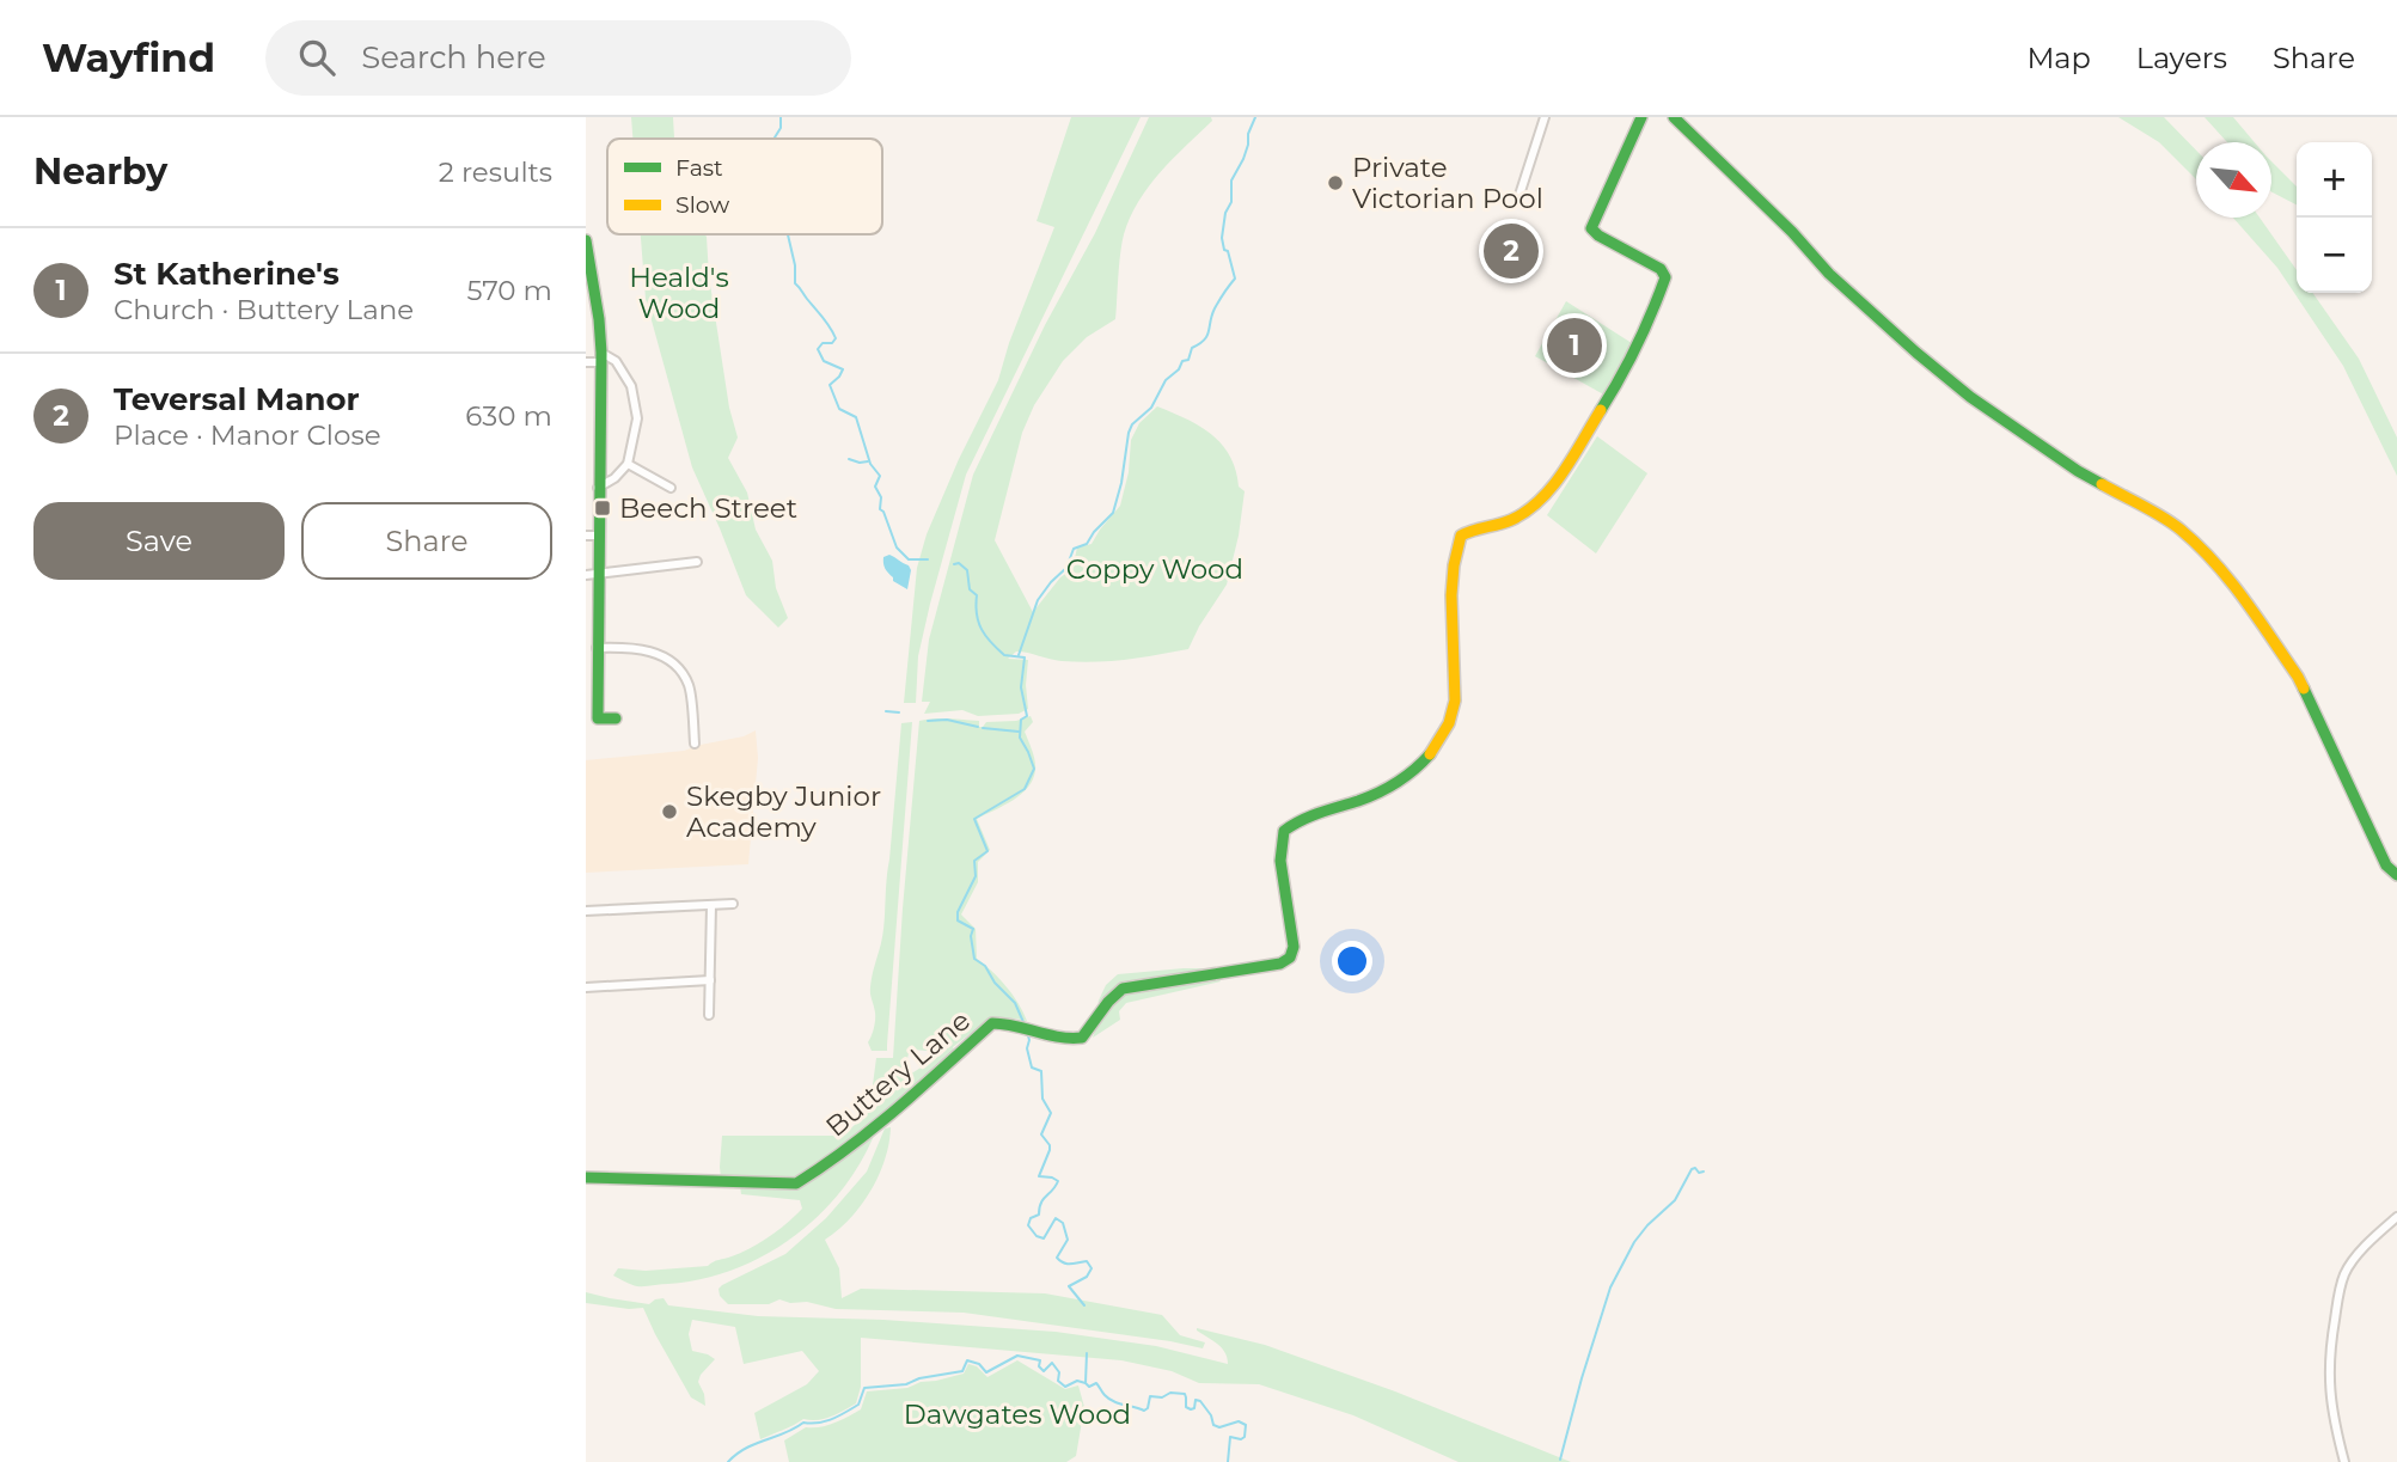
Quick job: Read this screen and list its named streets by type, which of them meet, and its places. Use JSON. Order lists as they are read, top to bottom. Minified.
{"streets":{"street":["Buttery Lane"]},"parks":["Heald's Wood","Coppy Wood","Dawgates Wood"],"places":{"other":["Private Victorian Pool","Skegby Junior Academy"],"transit":["Beech Street"]},"legend":["Fast","Slow"],"north":"bottom right","page":{"header":"Wayfind","search":"Search here","nav":["Map","Layers","Share"],"heading":["Nearby","2 results"],"map_buttons":["+","−"],"pins":["2","1"],"list":[{"mark":"1","name":"St Katherine's","note":"Church · Buttery Lane","value":"570 m"},{"mark":"2","name":"Teversal Manor","note":"Place · Manor Close","value":"630 m"}],"buttons":["Save","Share"]}}
